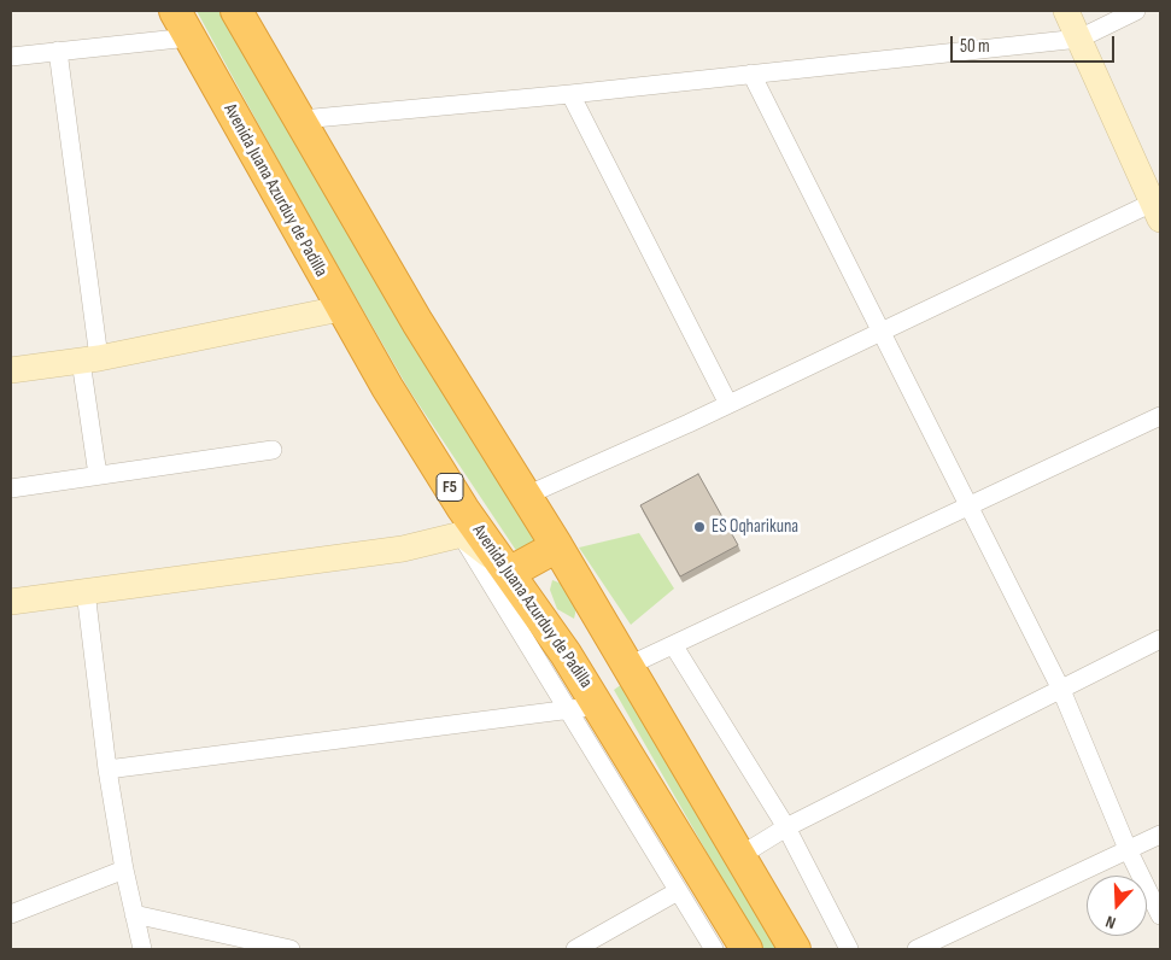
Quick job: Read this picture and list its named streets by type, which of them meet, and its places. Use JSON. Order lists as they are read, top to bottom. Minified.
{"streets":{"highway":["Avenida Juana Azurduy de Padilla","F5"]},"places":["ES Oqharikuna"],"scale_bar":"50 m","north":"bottom"}
